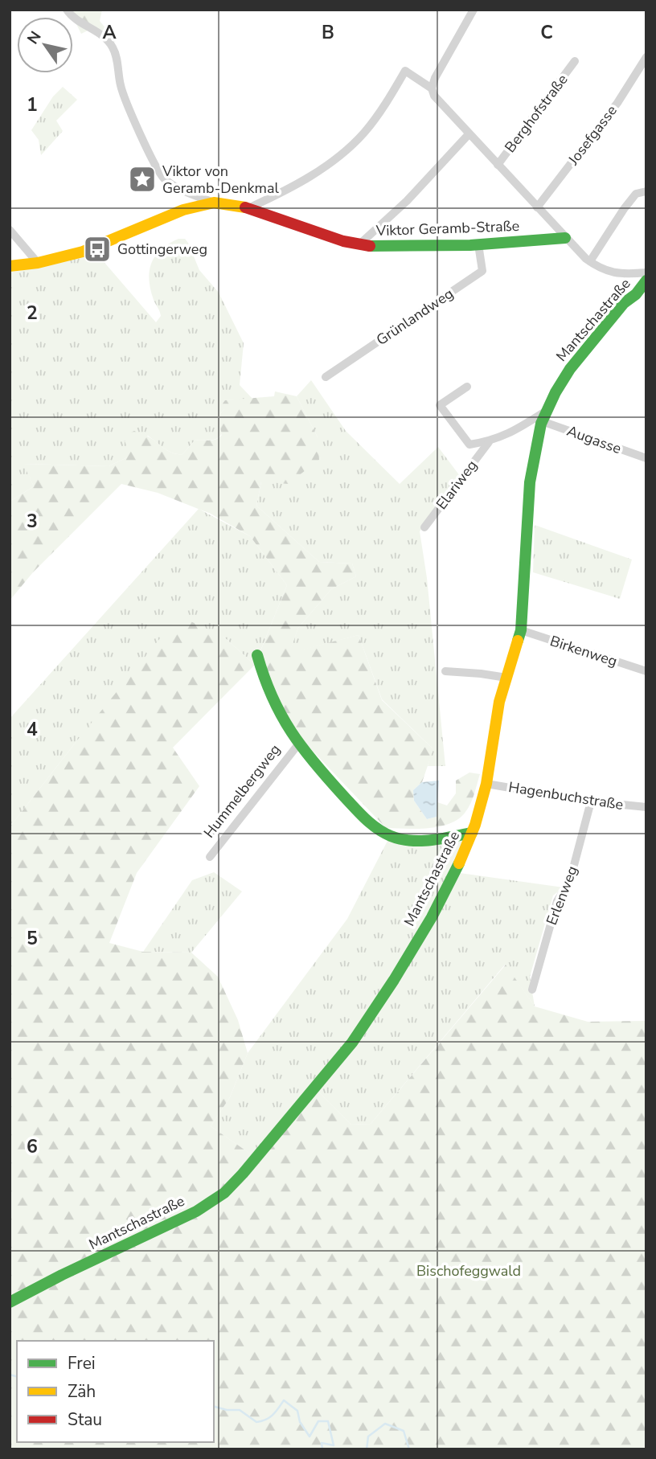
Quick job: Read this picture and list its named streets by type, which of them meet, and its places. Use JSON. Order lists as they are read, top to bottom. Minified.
{"streets":{"street":["Berghofstraße","Josefgasse","Viktor Geramb-Straße","Grünlandweg","Mantschastraße","Augasse","Elariweg","Birkenweg","Hummelbergweg","Hagenbuchstraße","Erlenweg"]},"crossings":[["Berghofstraße","Josefgasse"],["Berghofstraße","Viktor Geramb-Straße"],["Viktor Geramb-Straße","Grünlandweg"],["Mantschastraße","Augasse"],["Mantschastraße","Elariweg"],["Mantschastraße","Birkenweg"],["Mantschastraße","Hummelbergweg"],["Mantschastraße","Hagenbuchstraße"],["Augasse","Elariweg"],["Hagenbuchstraße","Erlenweg"]],"parks":["Bischofeggwald"],"places":{"place":["Viktor von Geramb-Denkmal"],"bus stop":["Gottingerweg"]},"legend":["Frei","Zäh","Stau"],"north":"top left","grid":{"columns":["A","B","C"],"rows":["1","2","3","4","5","6"]}}
